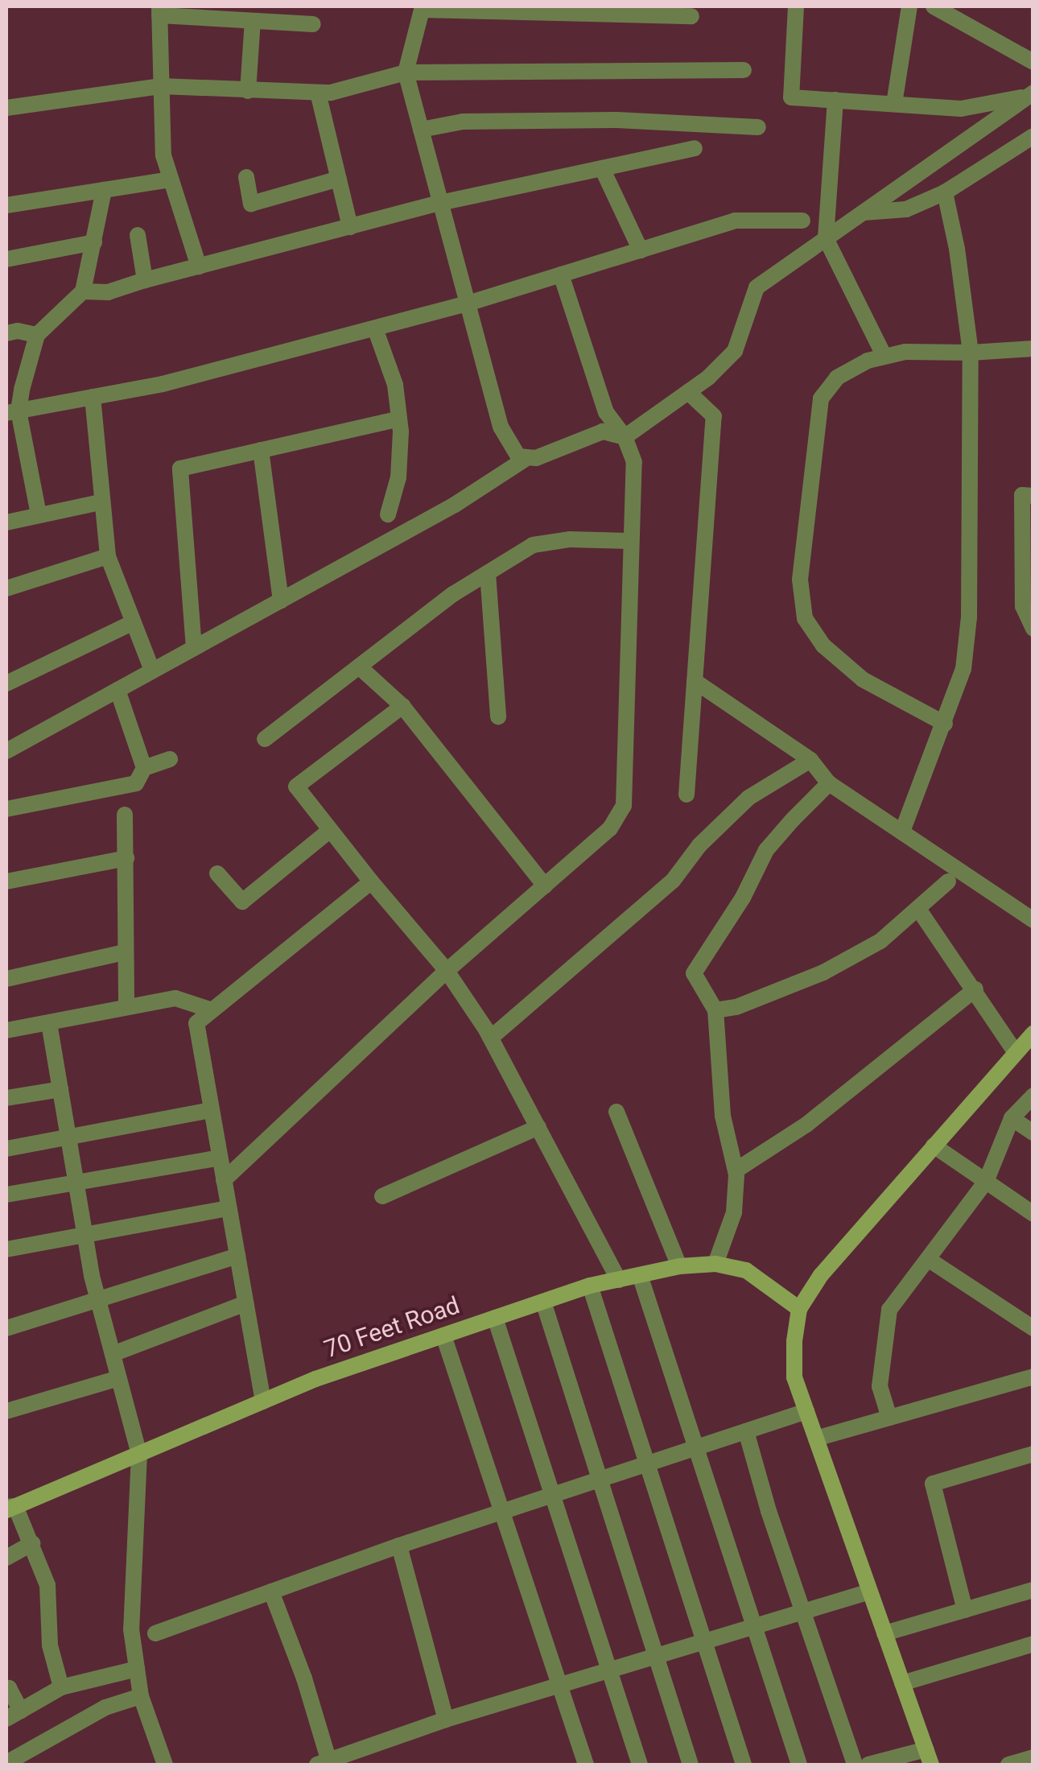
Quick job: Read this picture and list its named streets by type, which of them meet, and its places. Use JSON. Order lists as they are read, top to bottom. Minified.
{"streets":{"street":["70 Feet Road"]}}
